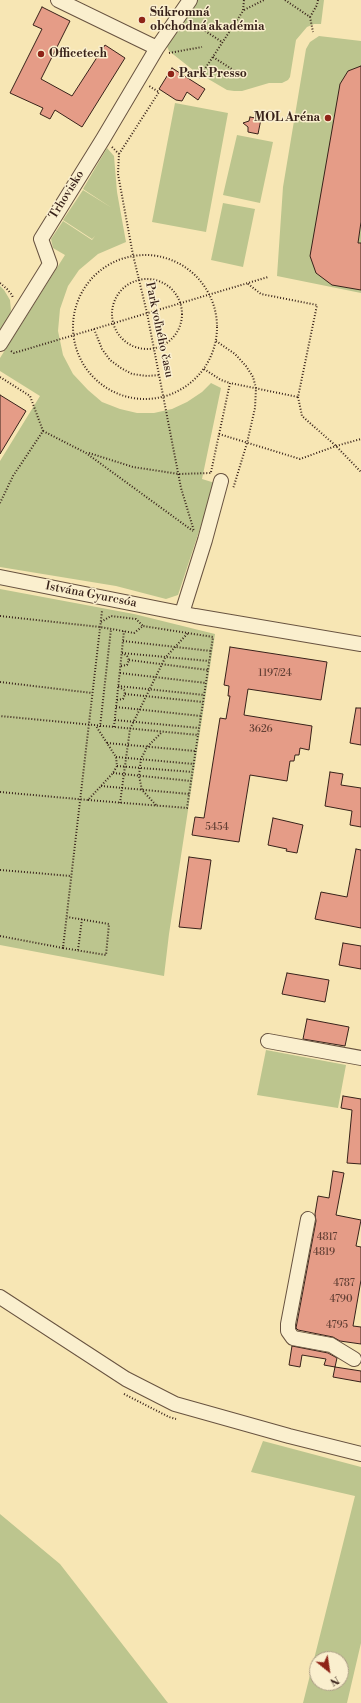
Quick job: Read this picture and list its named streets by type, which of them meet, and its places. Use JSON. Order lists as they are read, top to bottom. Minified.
{"streets":{"street":["Trhovisko","Istvána Gyurcsóa"],"path":["Park voľného času"]},"places":["Súkromná obchodná akadémia","Officetech","Park Presso","MOL Aréna"],"house_numbers":["1197/24","3626","5454","4817","4819","4787","4790","4795"],"north":"bottom right"}
